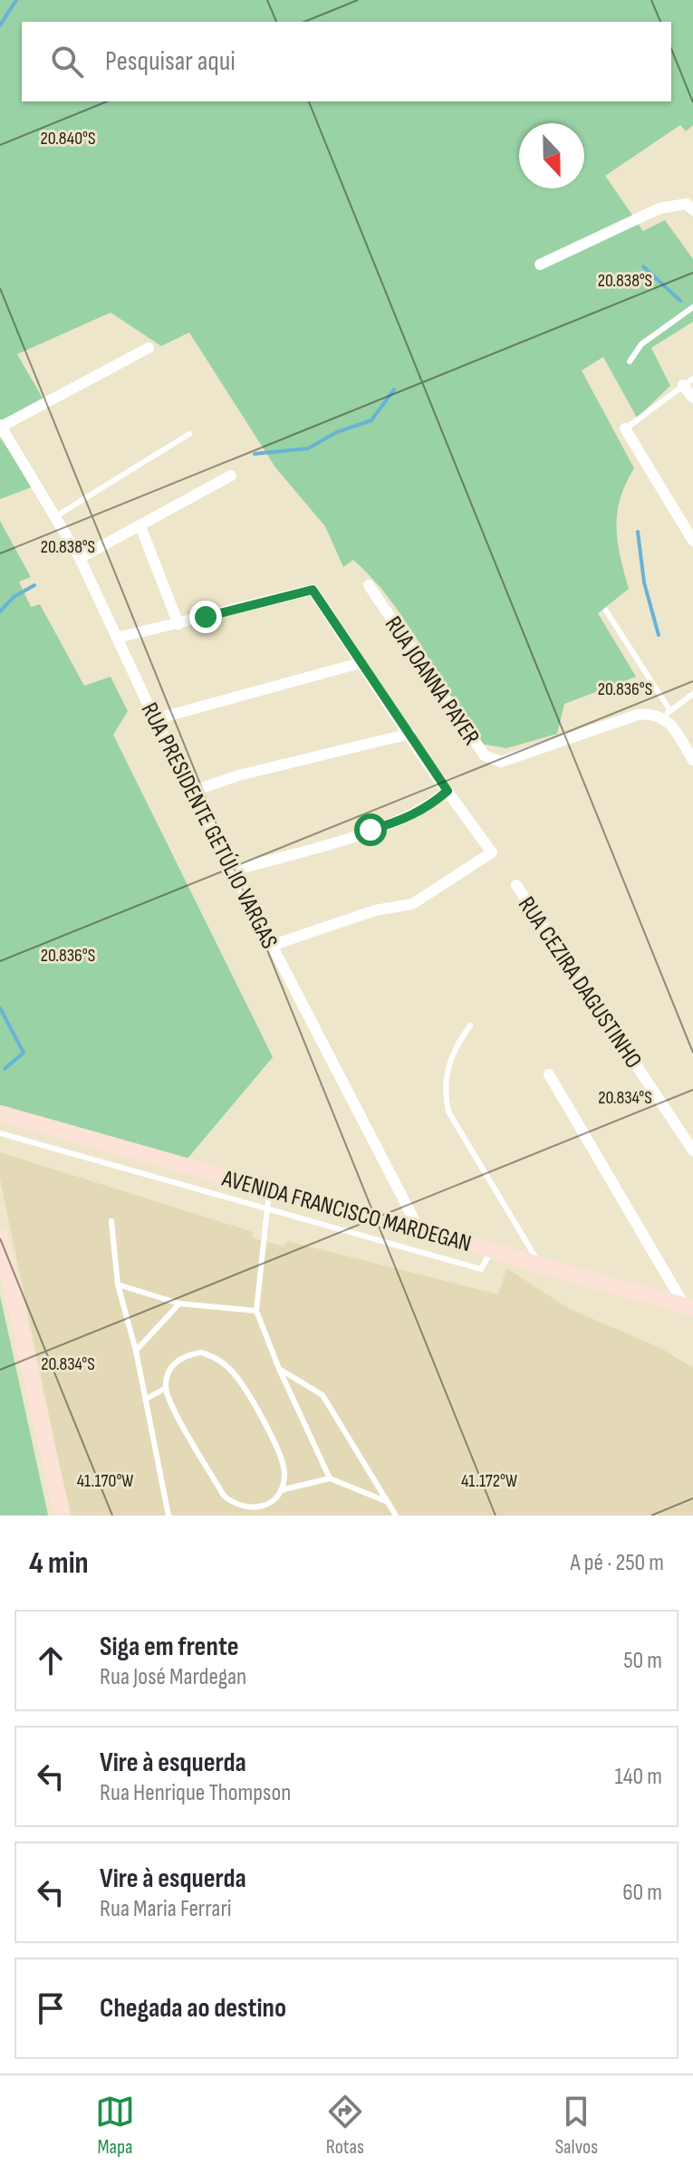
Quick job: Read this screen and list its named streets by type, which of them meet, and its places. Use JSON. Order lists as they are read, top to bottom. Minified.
{"streets":{"main road":["AVENIDA FRANCISCO MARDEGAN"],"street":["RUA JOANNA PAYER","RUA PRESIDENTE GETÚLIO VARGAS","RUA CEZIRA DAGUSTINHO"]},"crossings":[["RUA PRESIDENTE GETÚLIO VARGAS","AVENIDA FRANCISCO MARDEGAN"]],"north":"bottom","page":{"search":"Pesquisar aqui","heading":["4 min","A pé · 250 m"],"list":[["Siga em frente","Rua José Mardegan","50 m"],["Vire à esquerda","Rua Henrique Thompson","140 m"],["Vire à esquerda","Rua Maria Ferrari","60 m"],"Chegada ao destino"],"nav":["Mapa","Rotas","Salvos"]},"coordinates":["20.840°S","20.838°S","20.836°S","20.834°S","41.170°W","41.172°W"]}
